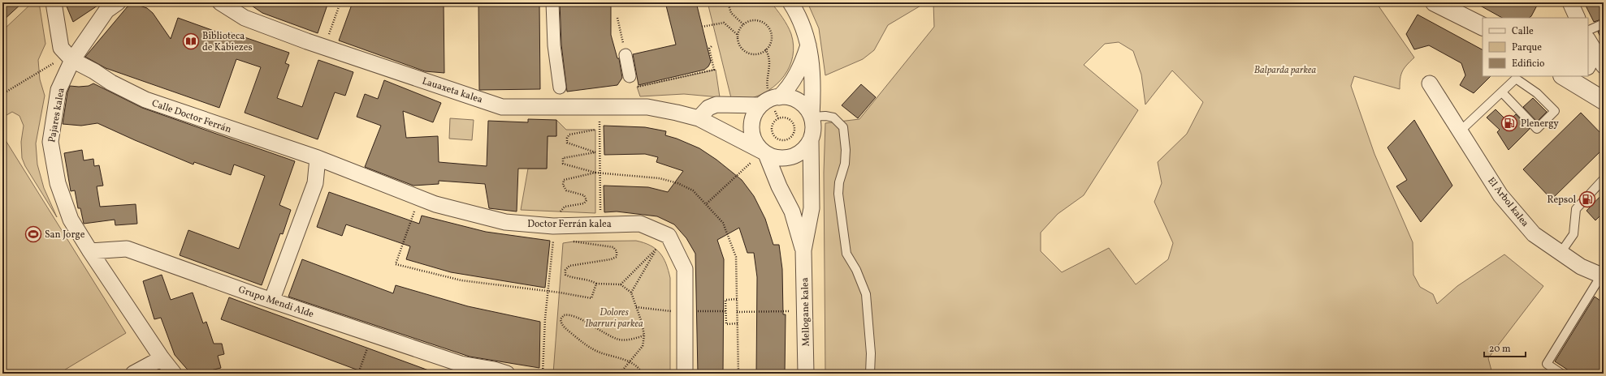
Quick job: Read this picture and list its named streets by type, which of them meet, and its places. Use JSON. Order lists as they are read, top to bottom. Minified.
{"streets":{"street":["Lauaxeta kalea","Pajares kalea","Calle Doctor Ferrán","El Arbol kalea","Doctor Ferrán kalea","Grupo Mendi Alde","Mellogane kalea"]},"crossings":[["Lauaxeta kalea","Mellogane kalea"],["Pajares kalea","Calle Doctor Ferrán"],["Pajares kalea","Grupo Mendi Alde"],["Calle Doctor Ferrán","Doctor Ferrán kalea"]],"parks":["Balparda parkea","Dolores Ibarruri parkea"],"places":{"library":["Biblioteca de Kabiezes"],"fuel station":["Plenergy","Repsol"],"sports":["San Jorge"]},"legend":["Calle","Parque","Edificio"],"scale_bar":"20 m"}
